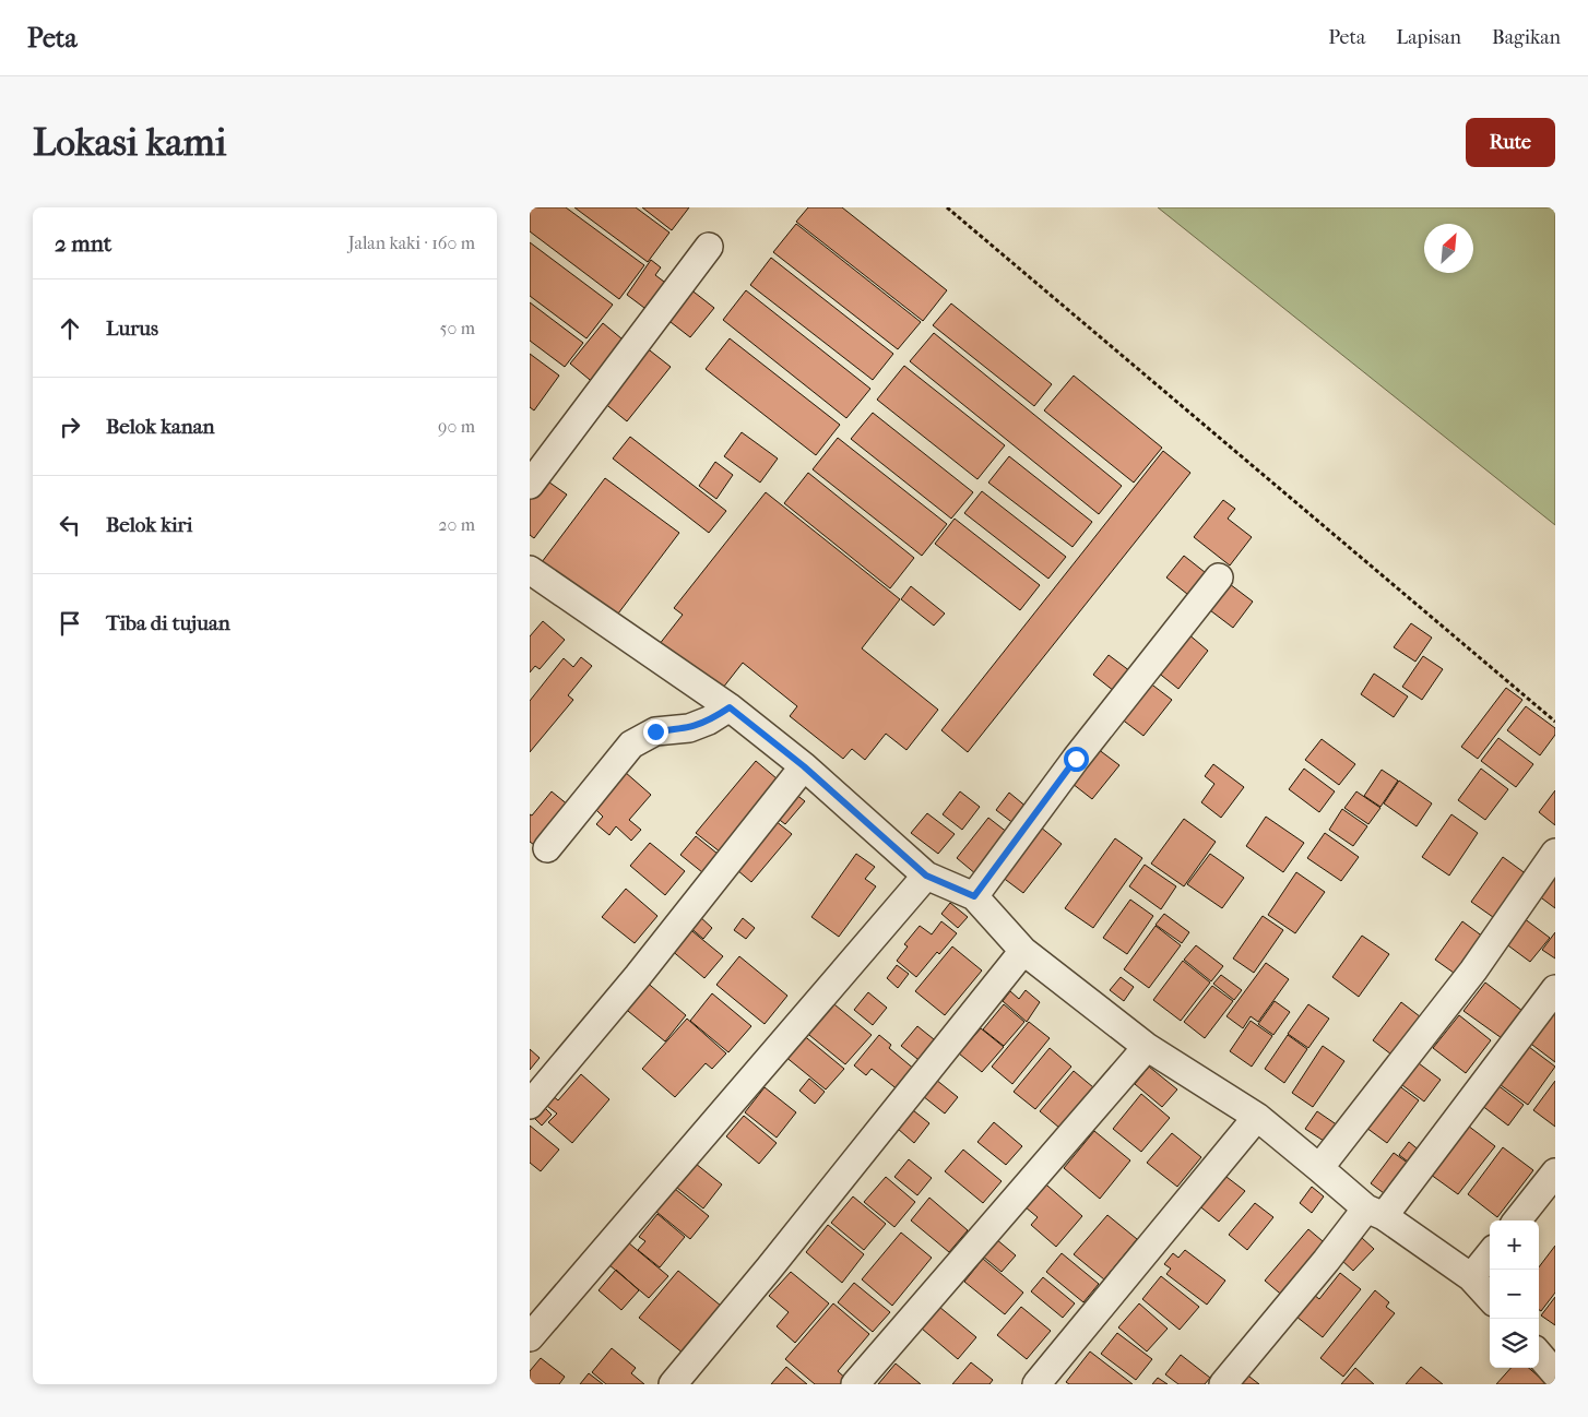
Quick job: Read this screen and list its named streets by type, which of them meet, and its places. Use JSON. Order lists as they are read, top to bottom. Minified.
{"north":"top right","page":{"header":"Peta","nav":["Peta","Lapisan","Bagikan"],"buttons":"Rute","title":"Lokasi kami","heading":["2 mnt","Jalan kaki · 160 m"],"list":[["Lurus","50 m"],["Belok kanan","90 m"],["Belok kiri","20 m"],"Tiba di tujuan"],"map_buttons":["+","−"]}}
